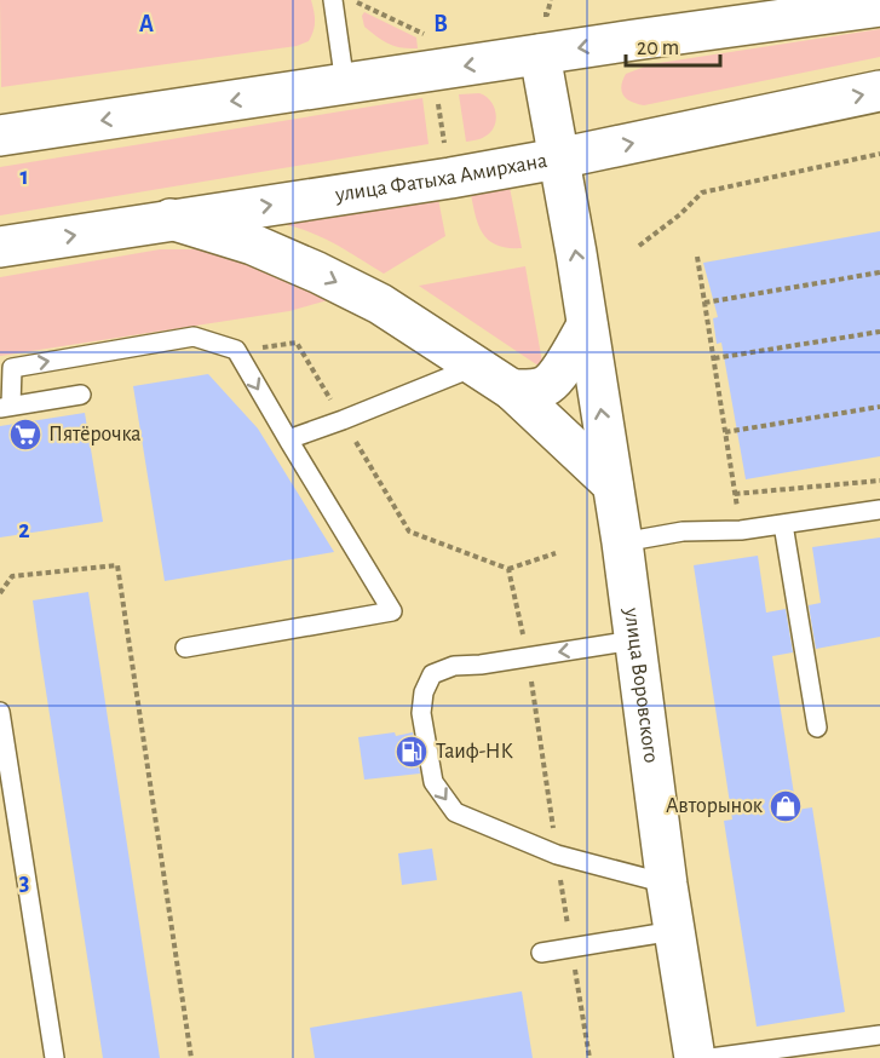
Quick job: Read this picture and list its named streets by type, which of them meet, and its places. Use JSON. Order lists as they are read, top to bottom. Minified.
{"streets":{"main road":["улица Фатыха Амирхана","улица Воровского"]},"crossings":[["улица Фатыха Амирхана","улица Воровского"]],"places":{"supermarket":["Пятёрочка"],"fuel station":["Таиф-НК"],"shop":["Авторынок"]},"scale_bar":"20 m","grid":{"columns":["A","B"],"rows":["1","2","3"]}}
